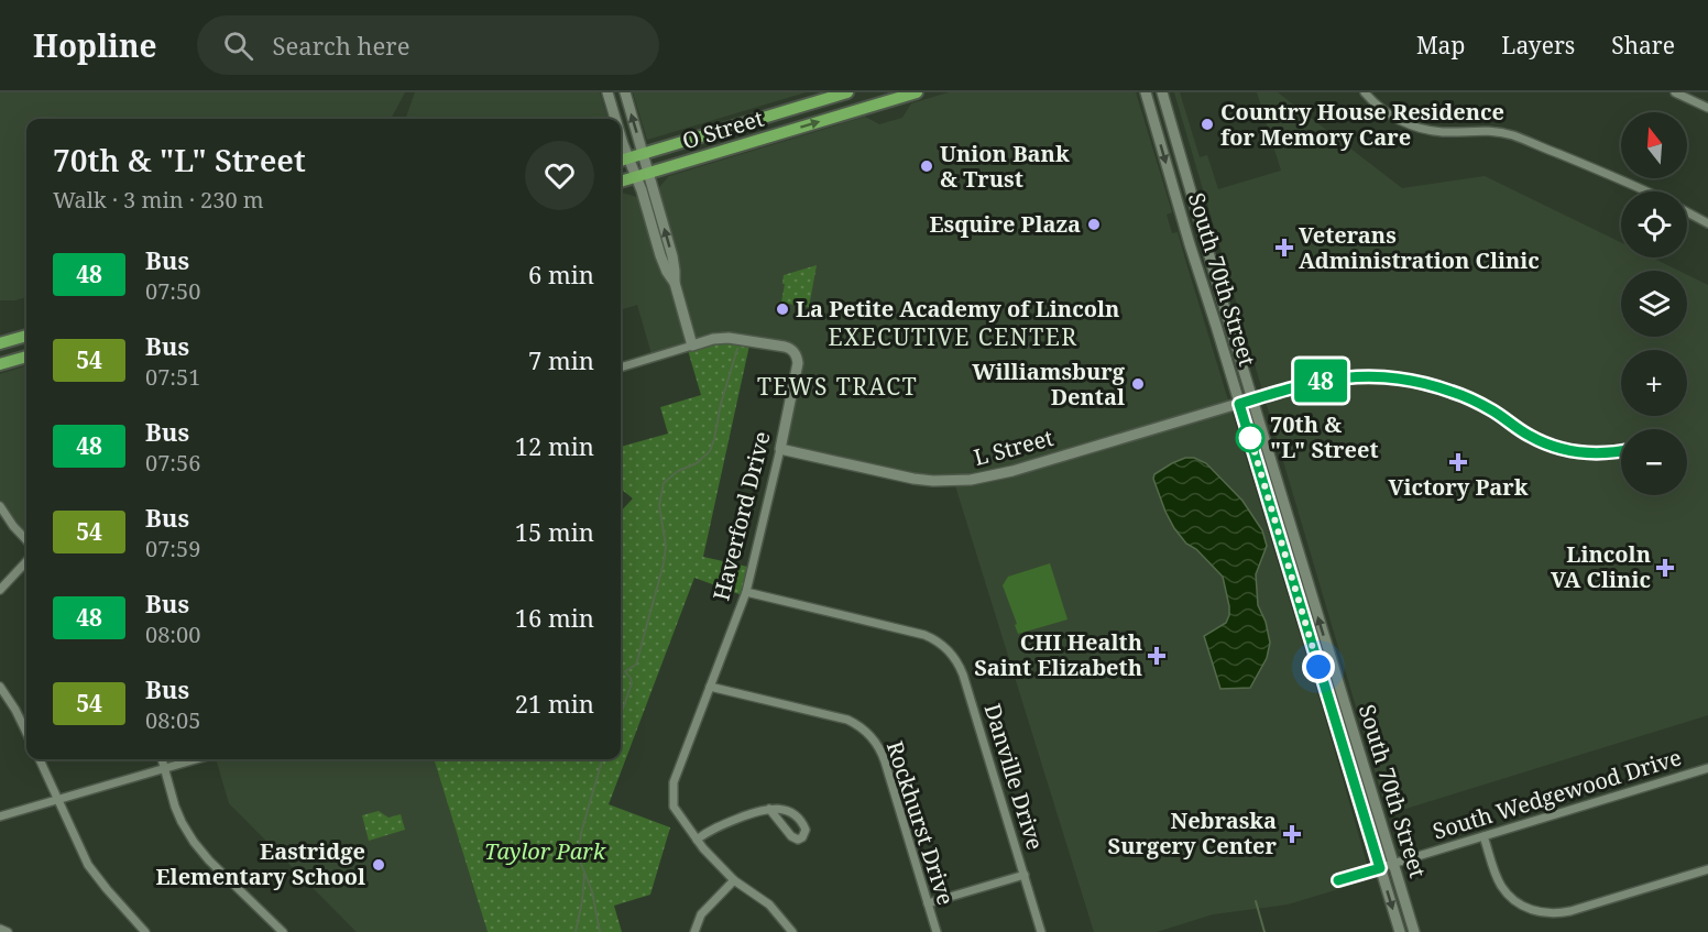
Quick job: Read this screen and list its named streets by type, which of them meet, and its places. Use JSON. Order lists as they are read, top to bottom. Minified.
{"streets":{"main road":["O Street","South 70th Street","L Street","Haverford Drive"],"street":["Danville Drive","South Wedgewood Drive","Rockhurst Drive"]},"crossings":[["South 70th Street","L Street"],["South 70th Street","South Wedgewood Drive"],["L Street","Haverford Drive"],["Haverford Drive","Danville Drive"],["Haverford Drive","Rockhurst Drive"]],"districts":["EXECUTIVE CENTER","TEWS TRACT"],"parks":["Taylor Park"],"places":{"other":["Country House Residence for Memory Care","Union Bank & Trust","Esquire Plaza","La Petite Academy of Lincoln","Williamsburg Dental","70th & \"L\" Street","Eastridge Elementary School"],"health":["Veterans Administration Clinic","Victory Park","Lincoln VA Clinic","CHI Health Saint Elizabeth","Nebraska Surgery Center"]},"lines":["bus line 48"],"north":"top","page":{"header":"Hopline","search":"Search here","nav":["Map","Layers","Share"],"on_map":"48","map_buttons":["+","−"],"heading":["70th & \"L\" Street","Walk · 3 min · 230 m"],"list":[{"mark":"48","name":"Bus","note":"07:50","value":"6 min"},{"mark":"54","name":"Bus","note":"07:51","value":"7 min"},{"mark":"48","name":"Bus","note":"07:56","value":"12 min"},{"mark":"54","name":"Bus","note":"07:59","value":"15 min"},{"mark":"48","name":"Bus","note":"08:00","value":"16 min"},{"mark":"54","name":"Bus","note":"08:05","value":"21 min"}]}}
